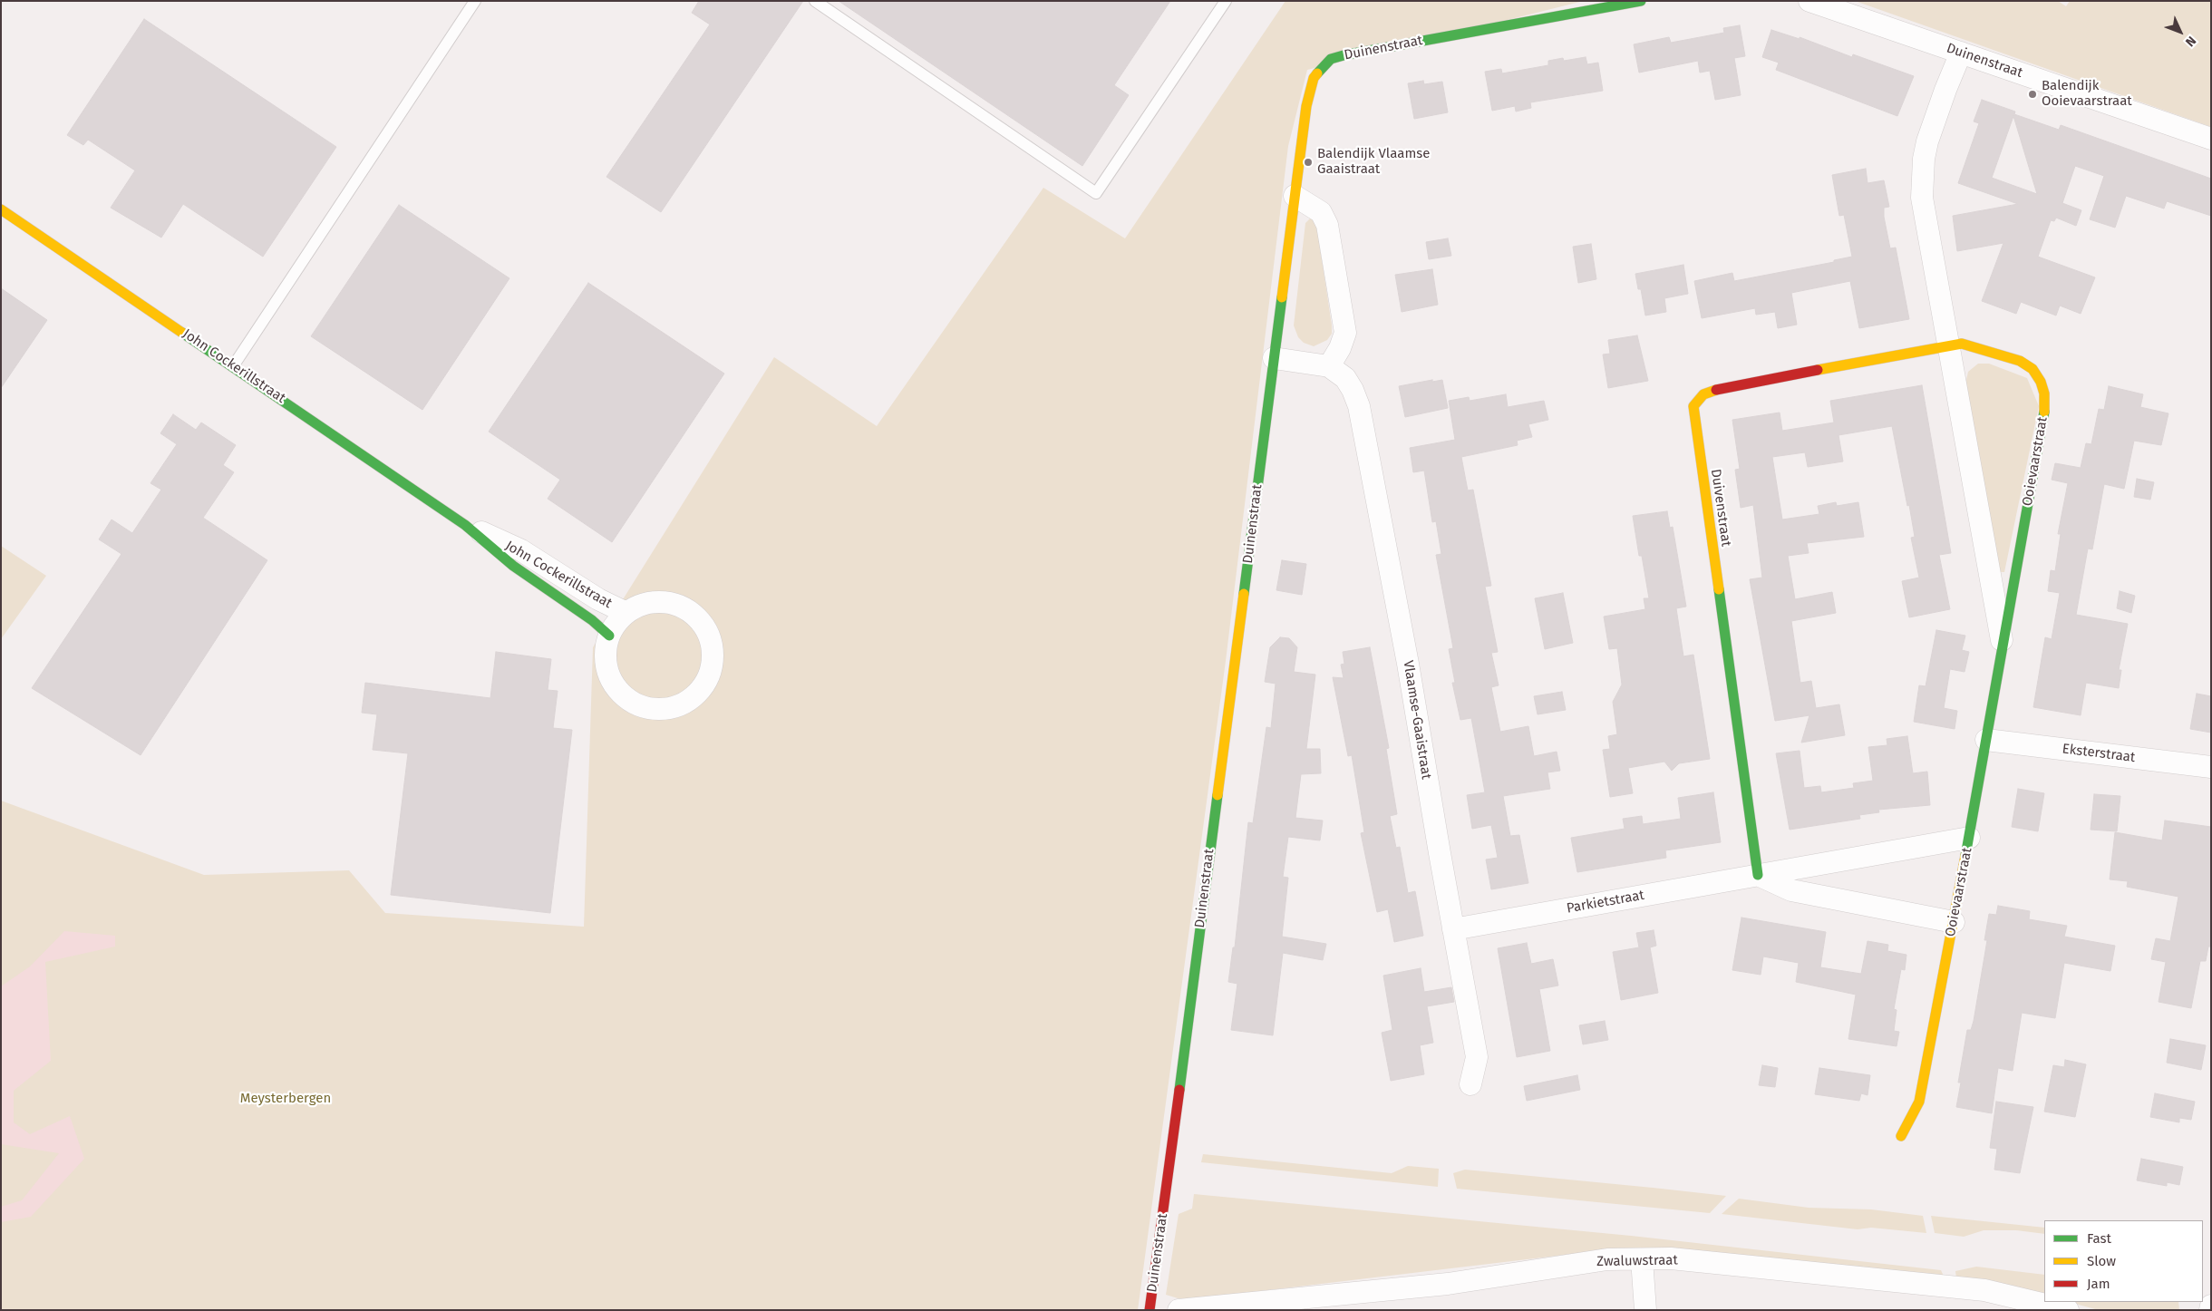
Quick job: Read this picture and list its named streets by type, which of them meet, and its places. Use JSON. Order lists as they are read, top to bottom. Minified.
{"streets":{"street":["Duinenstraat","John Cockerillstraat","Ooievaarstraat","Duivenstraat","Vlaamse-Gaaistraat","Eksterstraat","Parkietstraat","Zwaluwstraat"]},"crossings":[["Duinenstraat","Ooievaarstraat"],["Duinenstraat","Vlaamse-Gaaistraat"],["Ooievaarstraat","Duivenstraat"],["Ooievaarstraat","Eksterstraat"],["Ooievaarstraat","Parkietstraat"],["Duivenstraat","Parkietstraat"],["Vlaamse-Gaaistraat","Parkietstraat"]],"parks":["Meysterbergen"],"places":["Balendijk Ooievaarstraat","Balendijk Vlaamse Gaaistraat"],"legend":["Fast","Slow","Jam"],"north":"bottom right"}
